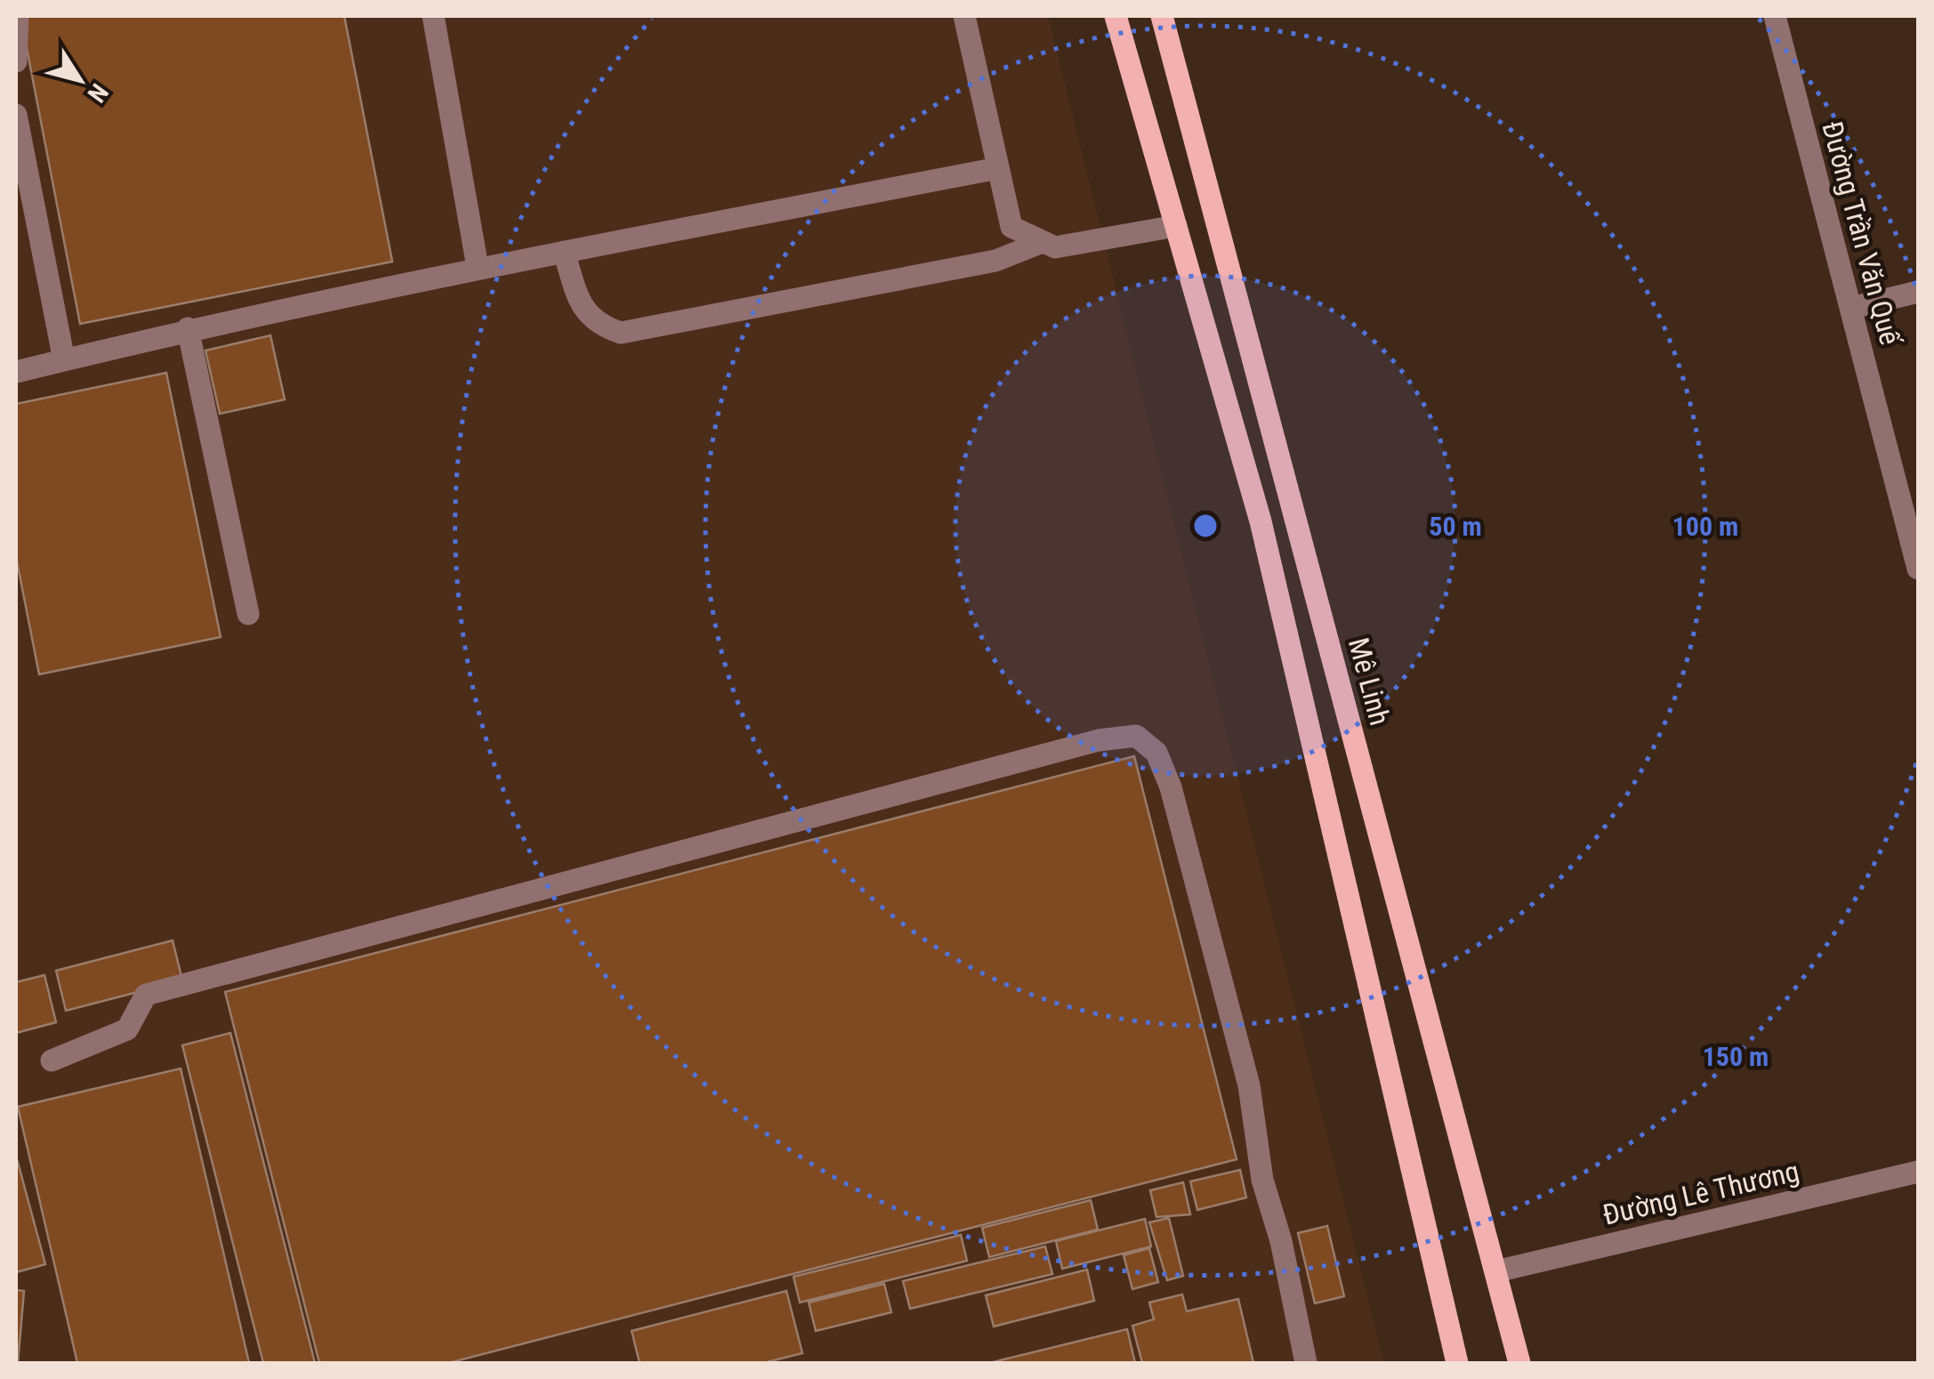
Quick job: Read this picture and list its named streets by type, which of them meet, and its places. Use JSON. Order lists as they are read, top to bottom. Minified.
{"streets":{"main road":["Mê Linh"],"street":["Đường Trần Văn Quế","Đường Lê Thương"]},"crossings":[["Mê Linh","Đường Lê Thương"]],"north":"bottom right","rings":["50 m","100 m","150 m"]}
